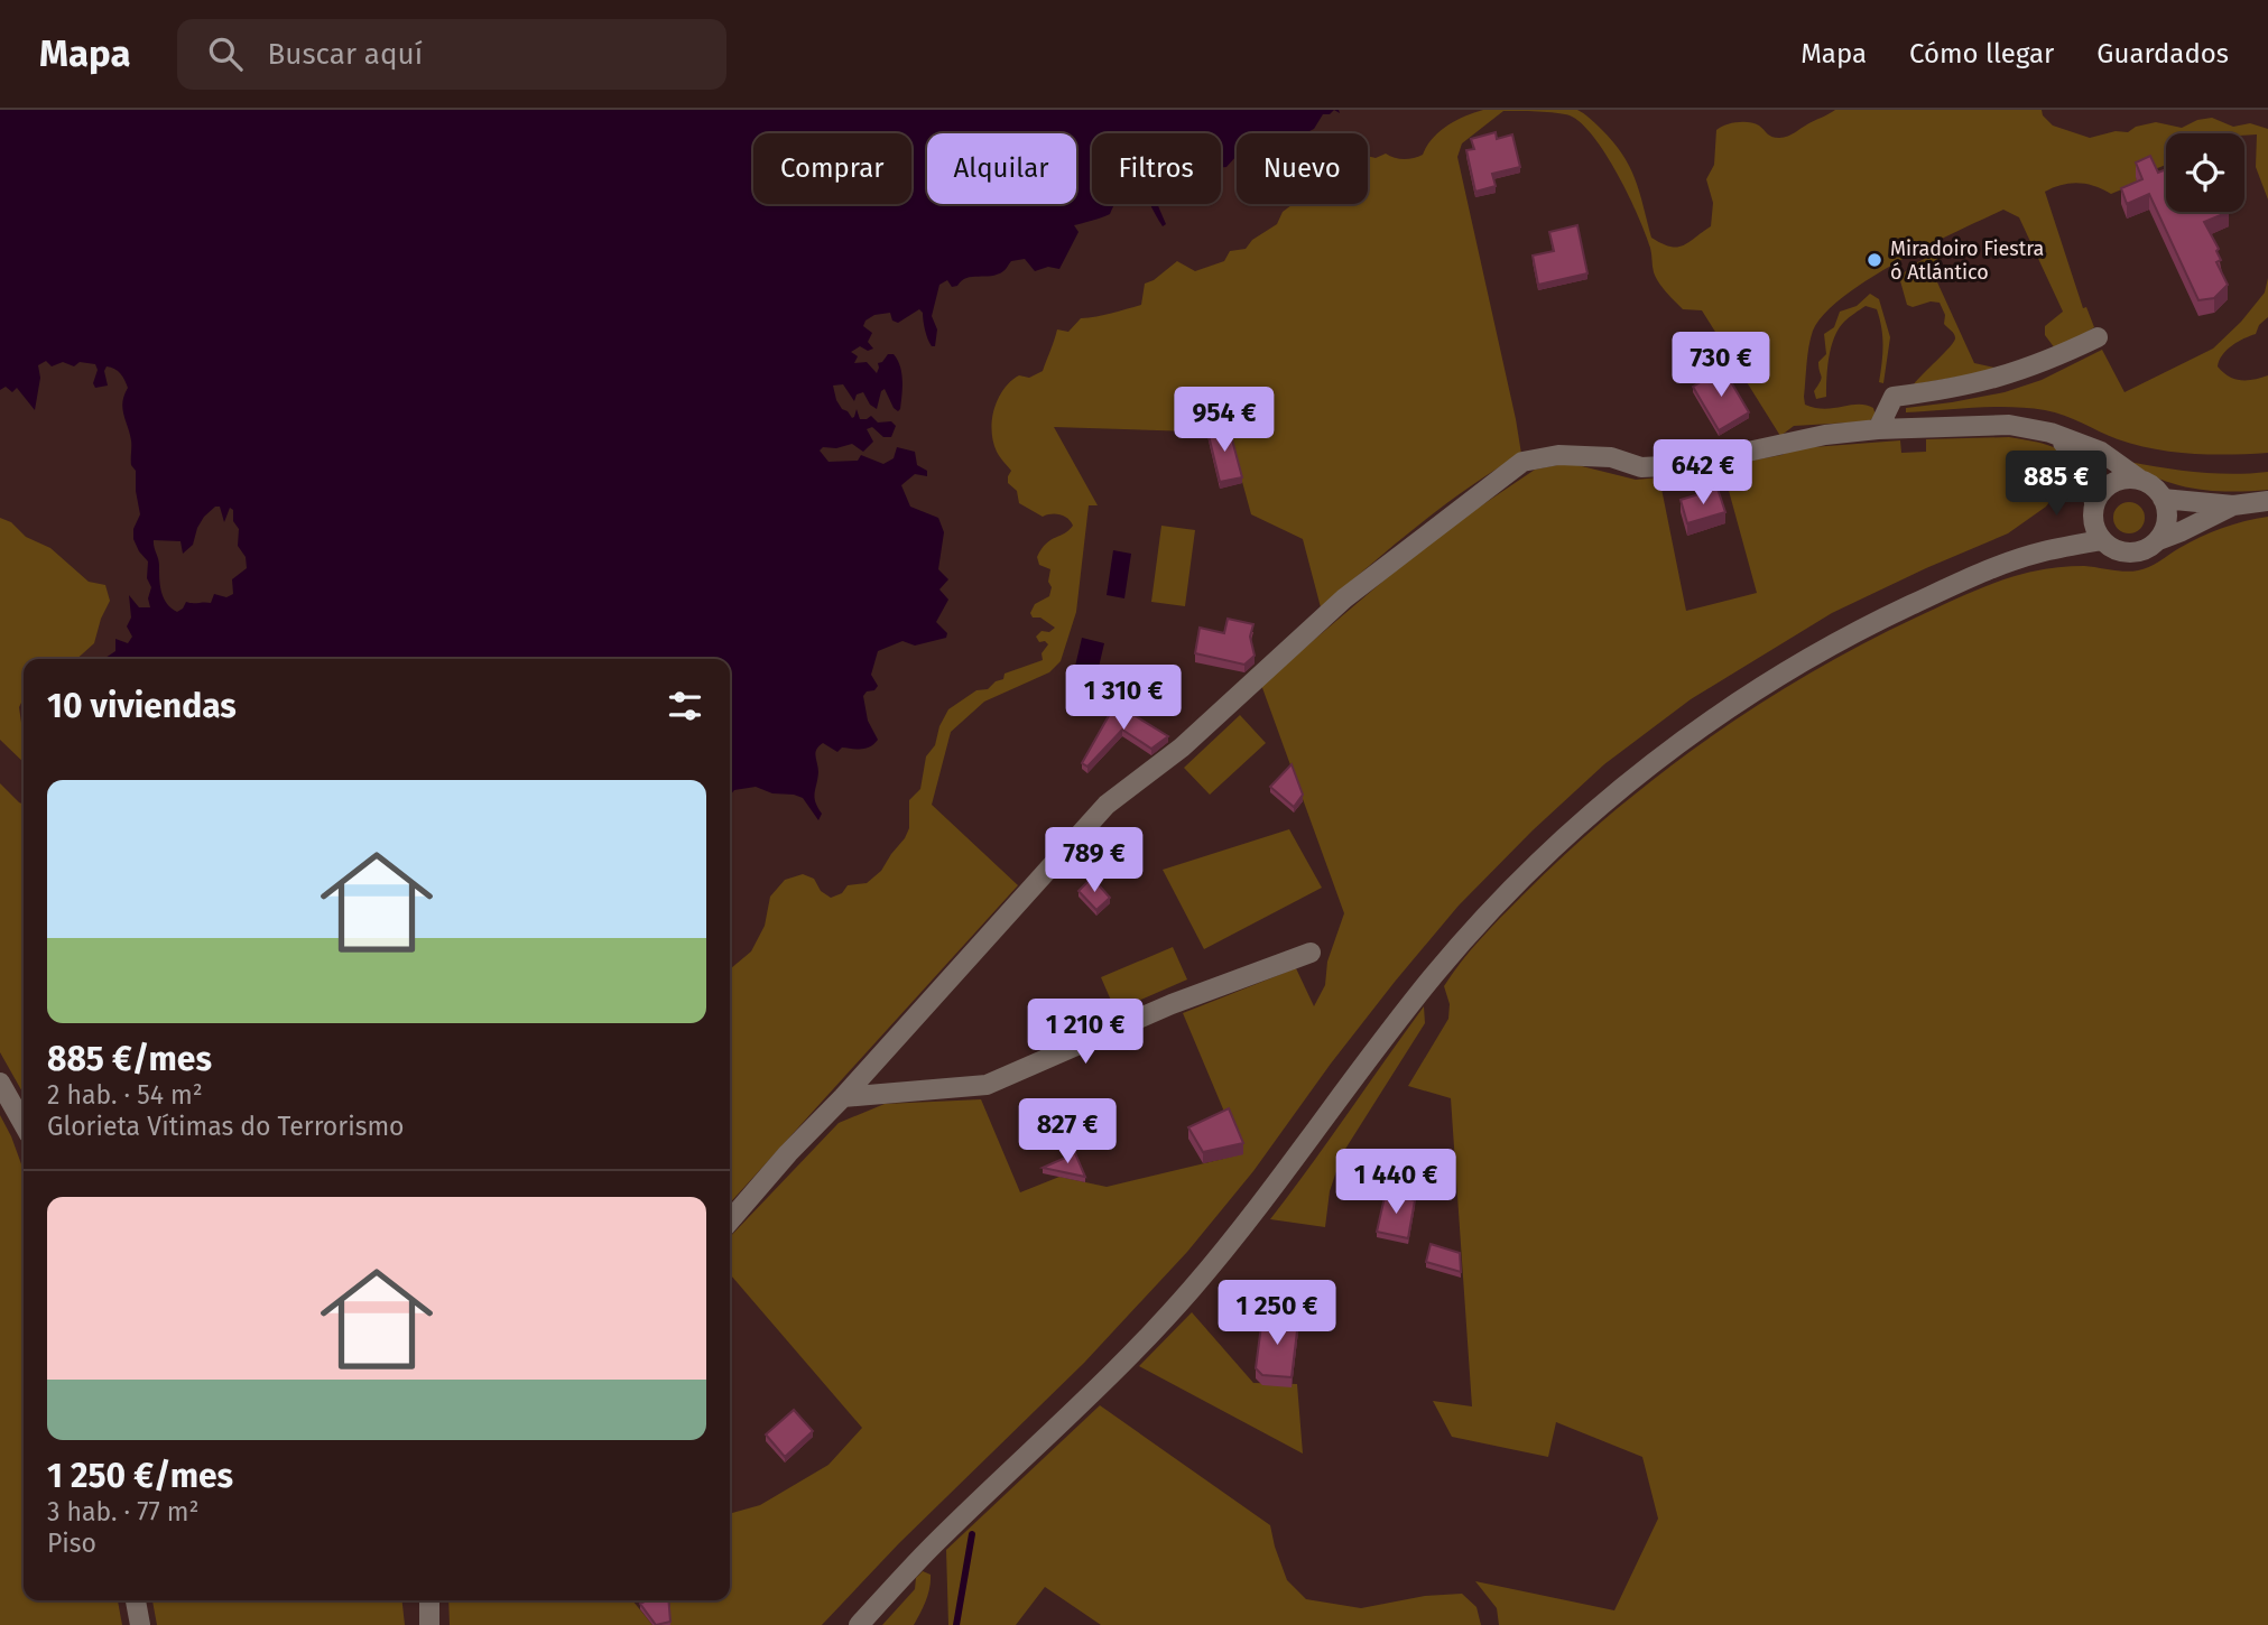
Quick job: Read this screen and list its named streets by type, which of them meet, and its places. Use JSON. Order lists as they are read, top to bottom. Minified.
{"places":["Miradoiro Fiestra ó Atlántico"],"page":{"header":"Mapa","search":"Buscar aquí","nav":["Mapa","Cómo llegar","Guardados"],"chip":["Comprar","Alquilar","Filtros","Nuevo"],"price":["730 €","954 €","642 €","885 €","1 310 €","789 €","1 210 €","827 €","1 440 €","1 250 €"],"heading":"10 viviendas","list":[{"name":"885 €/mes","note":"2 hab. · 54 m² · Glorieta Vítimas do Terrorismo"},{"name":"1 250 €/mes","note":"3 hab. · 77 m² · Piso"}]}}
